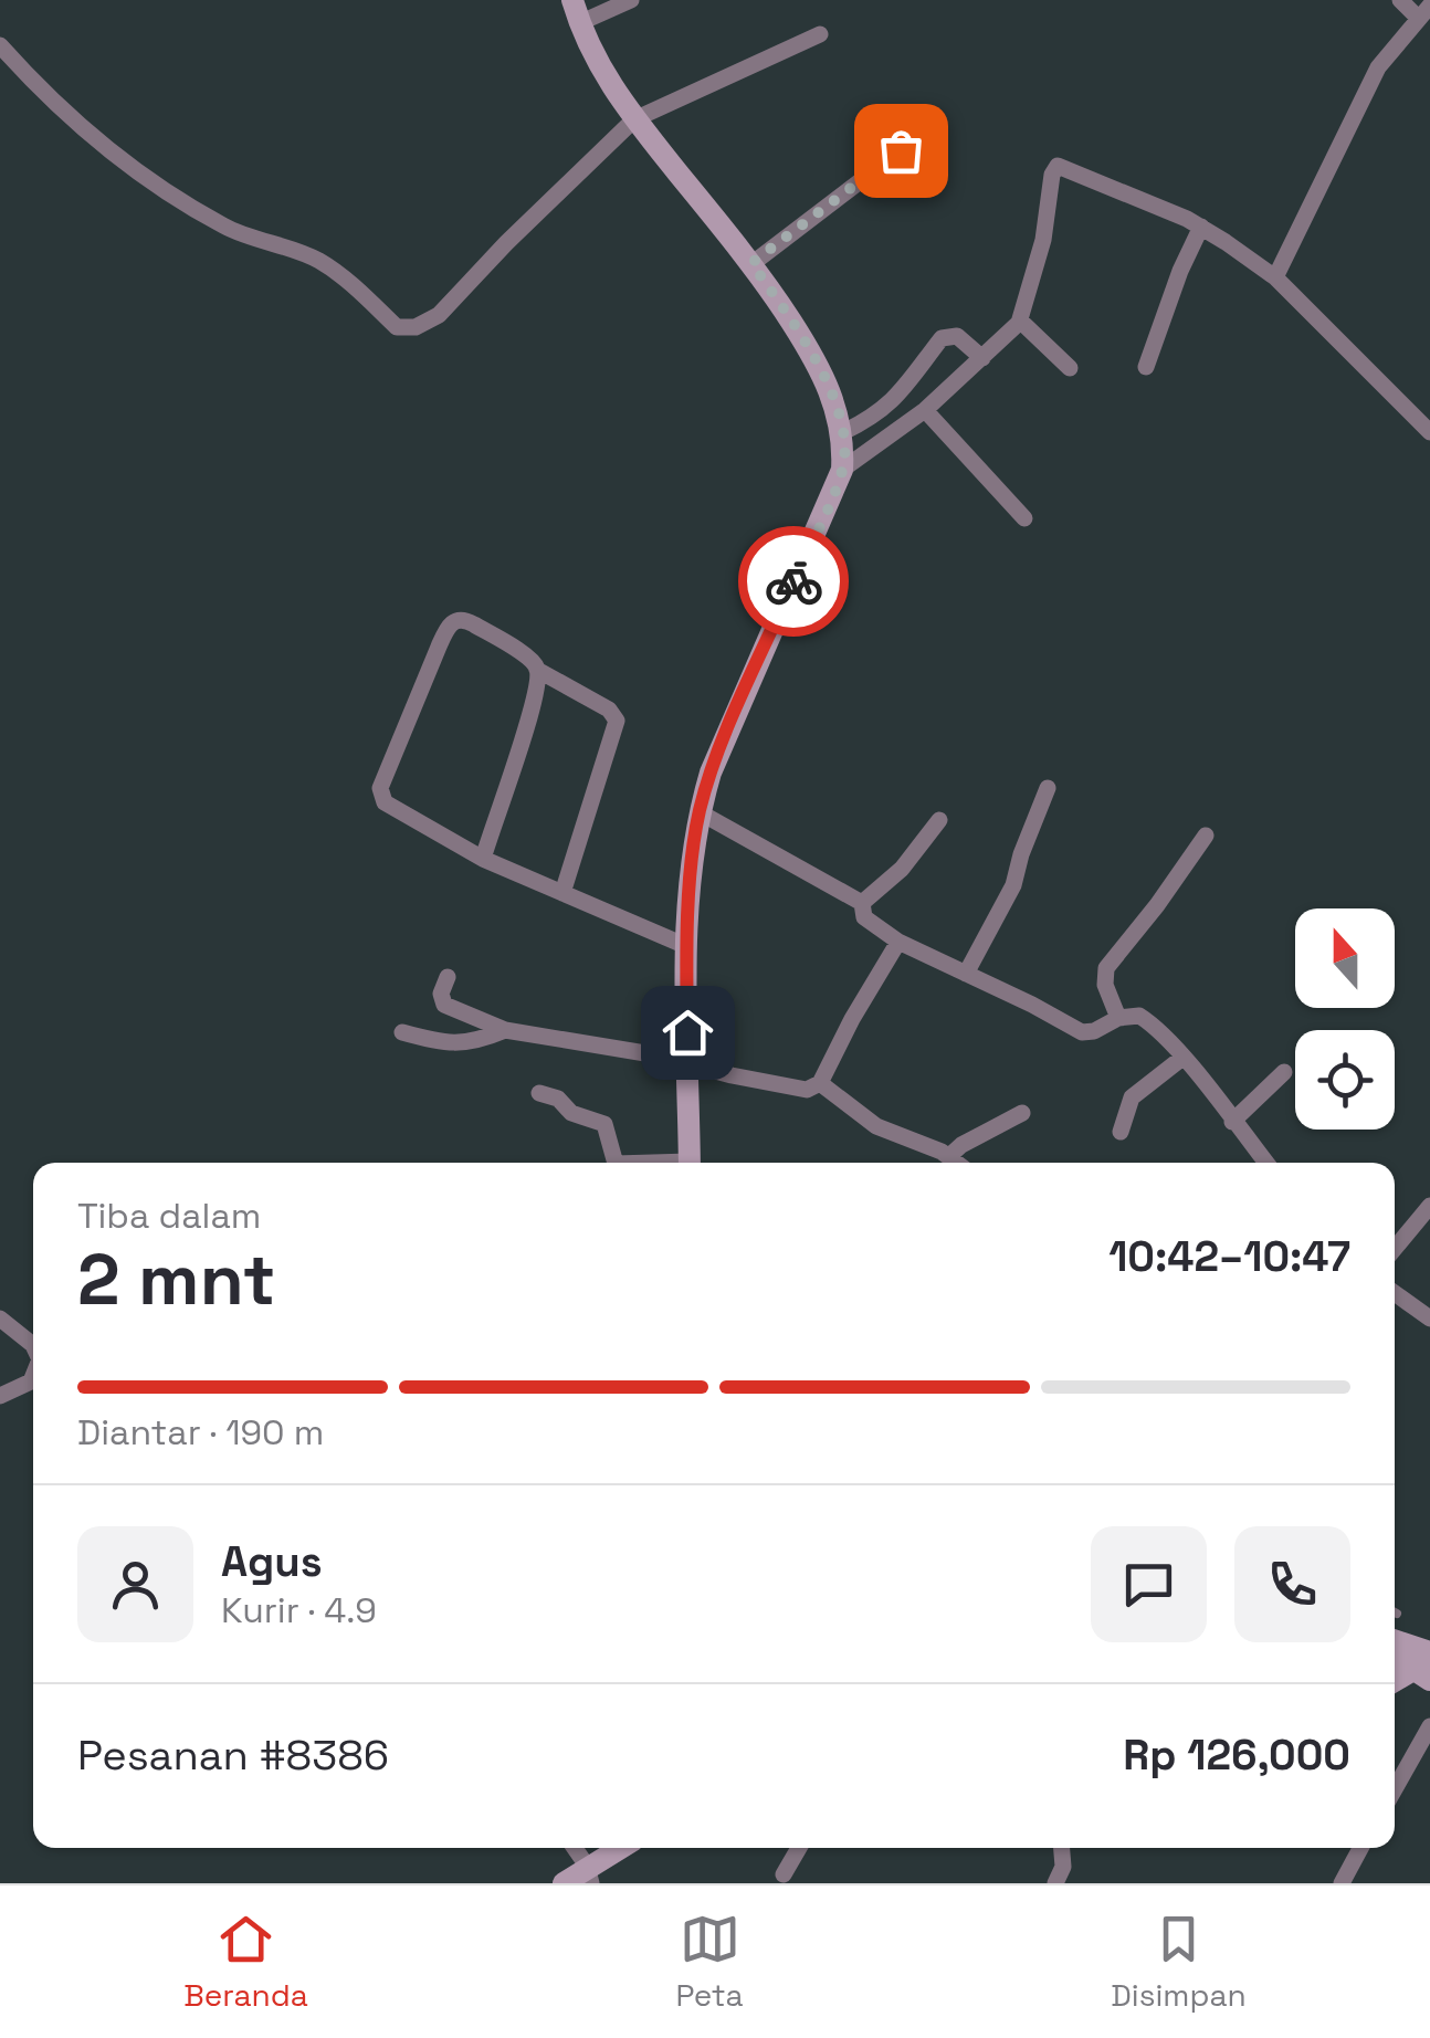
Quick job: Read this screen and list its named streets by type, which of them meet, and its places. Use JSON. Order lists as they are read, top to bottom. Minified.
{"north":"top","page":{"heading":["2 mnt","Tiba dalam","10:42–10:47"],"panel":["Agus","Kurir · 4.9","Pesanan #8386","Rp 126,000"],"bar":"Diantar · 190 m","tabs":["Beranda","Peta","Disimpan"]}}
